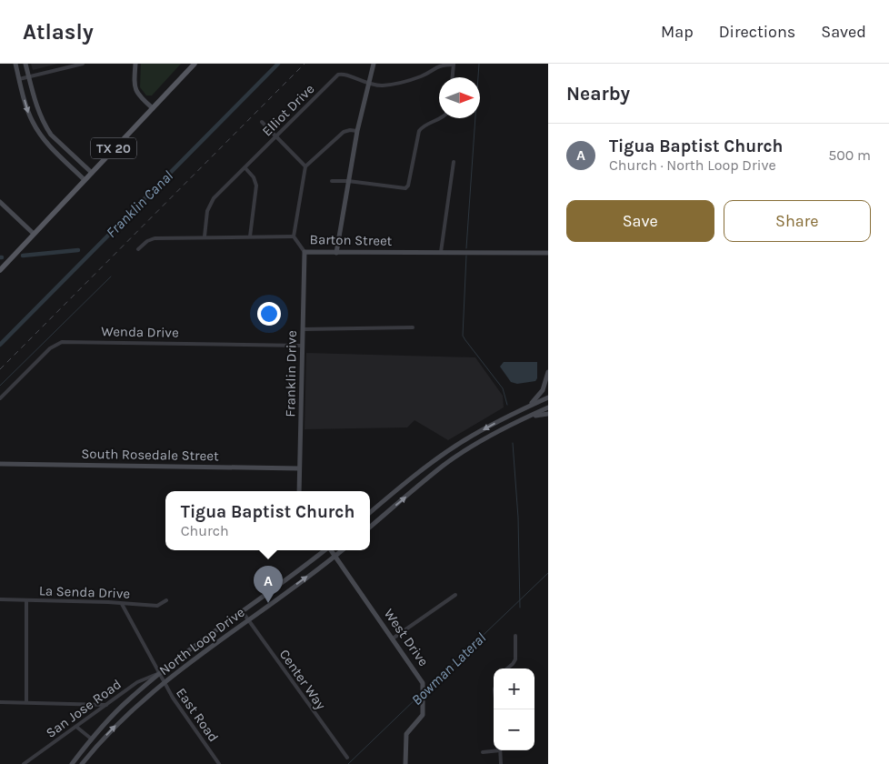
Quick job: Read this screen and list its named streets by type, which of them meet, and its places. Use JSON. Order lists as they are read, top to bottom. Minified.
{"streets":{"main road":["TX 20","Barton Street","Franklin Drive","South Rosedale Street","West Drive","North Loop Drive"],"street":["Elliot Drive","Wenda Drive","La Senda Drive","Center Way","San Jose Road","East Road"]},"crossings":[["Elliot Drive","Barton Street"],["Barton Street","Franklin Drive"],["Wenda Drive","Franklin Drive"],["Franklin Drive","South Rosedale Street"],["La Senda Drive","East Road"],["West Drive","North Loop Drive"],["North Loop Drive","Center Way"],["North Loop Drive","San Jose Road"],["North Loop Drive","East Road"],["San Jose Road","East Road"]],"water":["Franklin Canal","Bowman Lateral"],"north":"right","page":{"header":"Atlasly","nav":["Map","Directions","Saved"],"heading":"Nearby","list":[{"mark":"A","name":"Tigua Baptist Church","note":"Church · North Loop Drive","value":"500 m"}],"buttons":["Save","Share"],"popup":["Tigua Baptist Church","Church"],"pins":"A","map_buttons":["+","−"]}}
